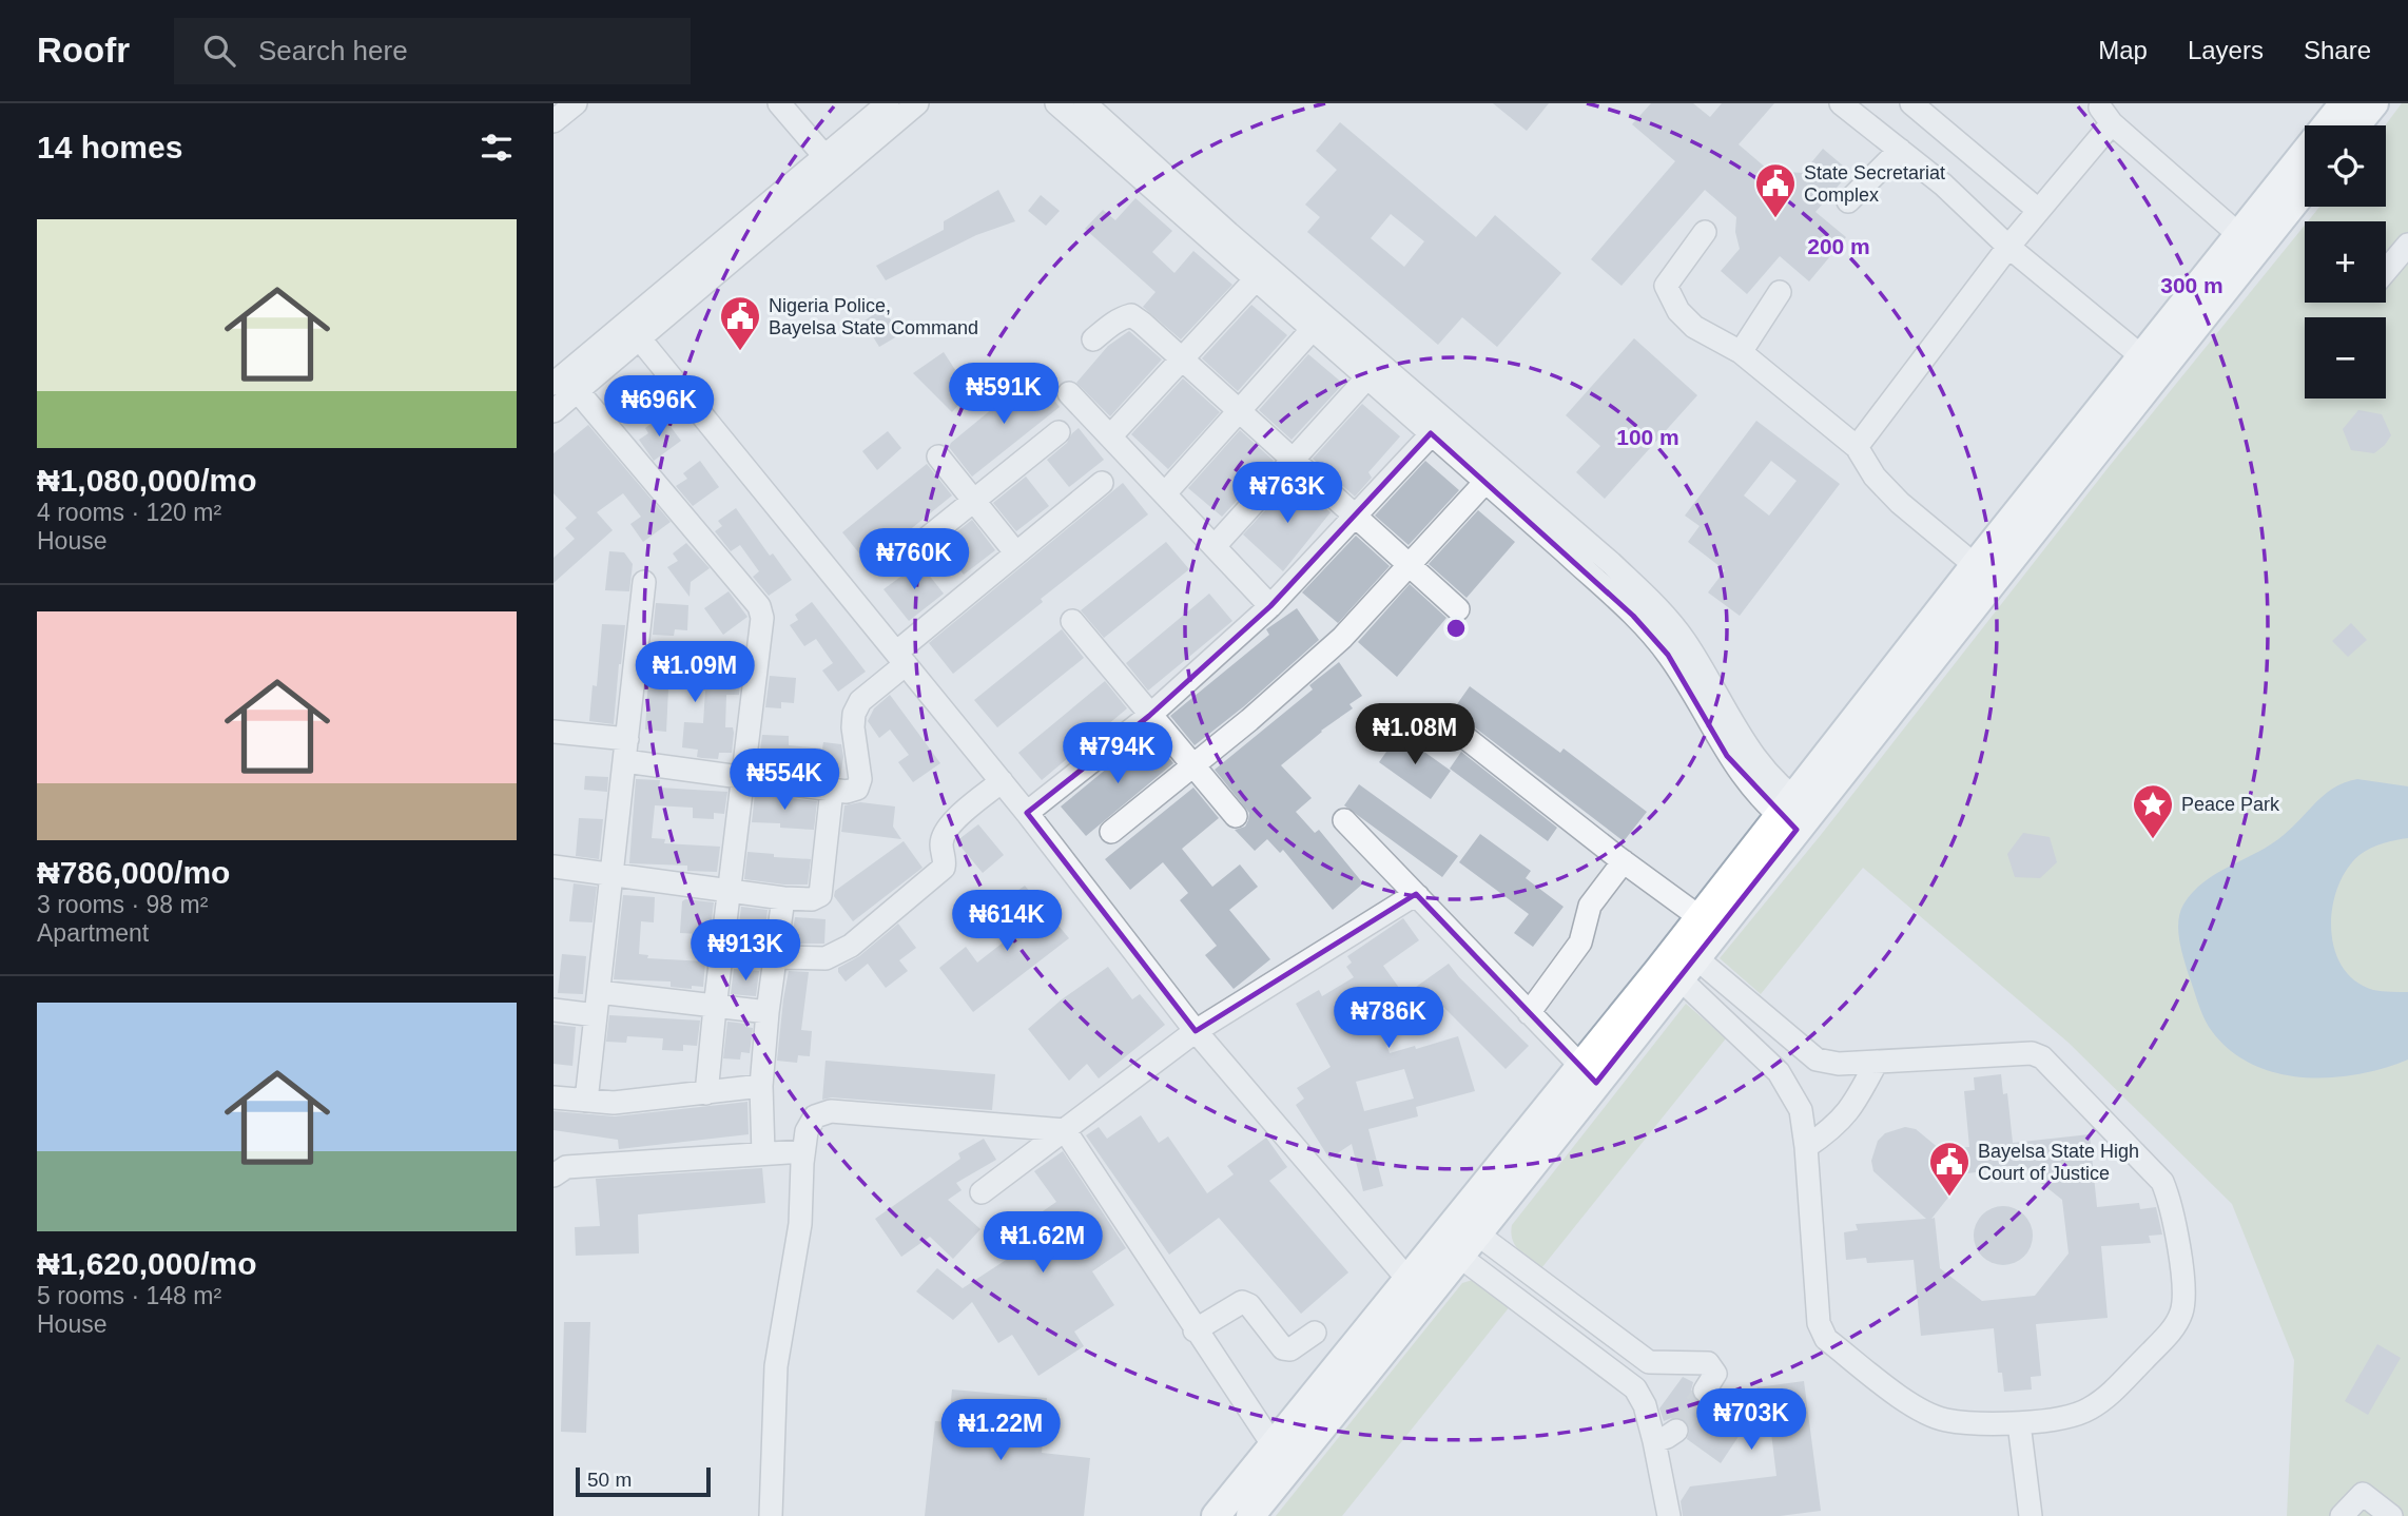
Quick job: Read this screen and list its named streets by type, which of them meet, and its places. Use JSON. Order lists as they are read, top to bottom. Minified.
{"places":{"public building":["State Secretariat Complex","Nigeria Police, Bayelsa State Command","Bayelsa State High Court of Justice"],"place":["Peace Park"]},"scale_bar":"50 m","page":{"header":"Roofr","search":"Search here","nav":["Map","Layers","Share"],"heading":"14 homes","map_buttons":["+","−"],"list":[{"name":"₦1,080,000/mo","note":"4 rooms · 120 m² · House"},{"name":"₦786,000/mo","note":"3 rooms · 98 m² · Apartment"},{"name":"₦1,620,000/mo","note":"5 rooms · 148 m² · House"}],"price":["₦591K","₦696K","₦763K","₦760K","₦1.09M","₦1.08M","₦794K","₦554K","₦614K","₦913K","₦786K","₦1.62M","₦703K","₦1.22M"],"scale":"50 m"},"rings":["200 m","300 m","100 m"]}
